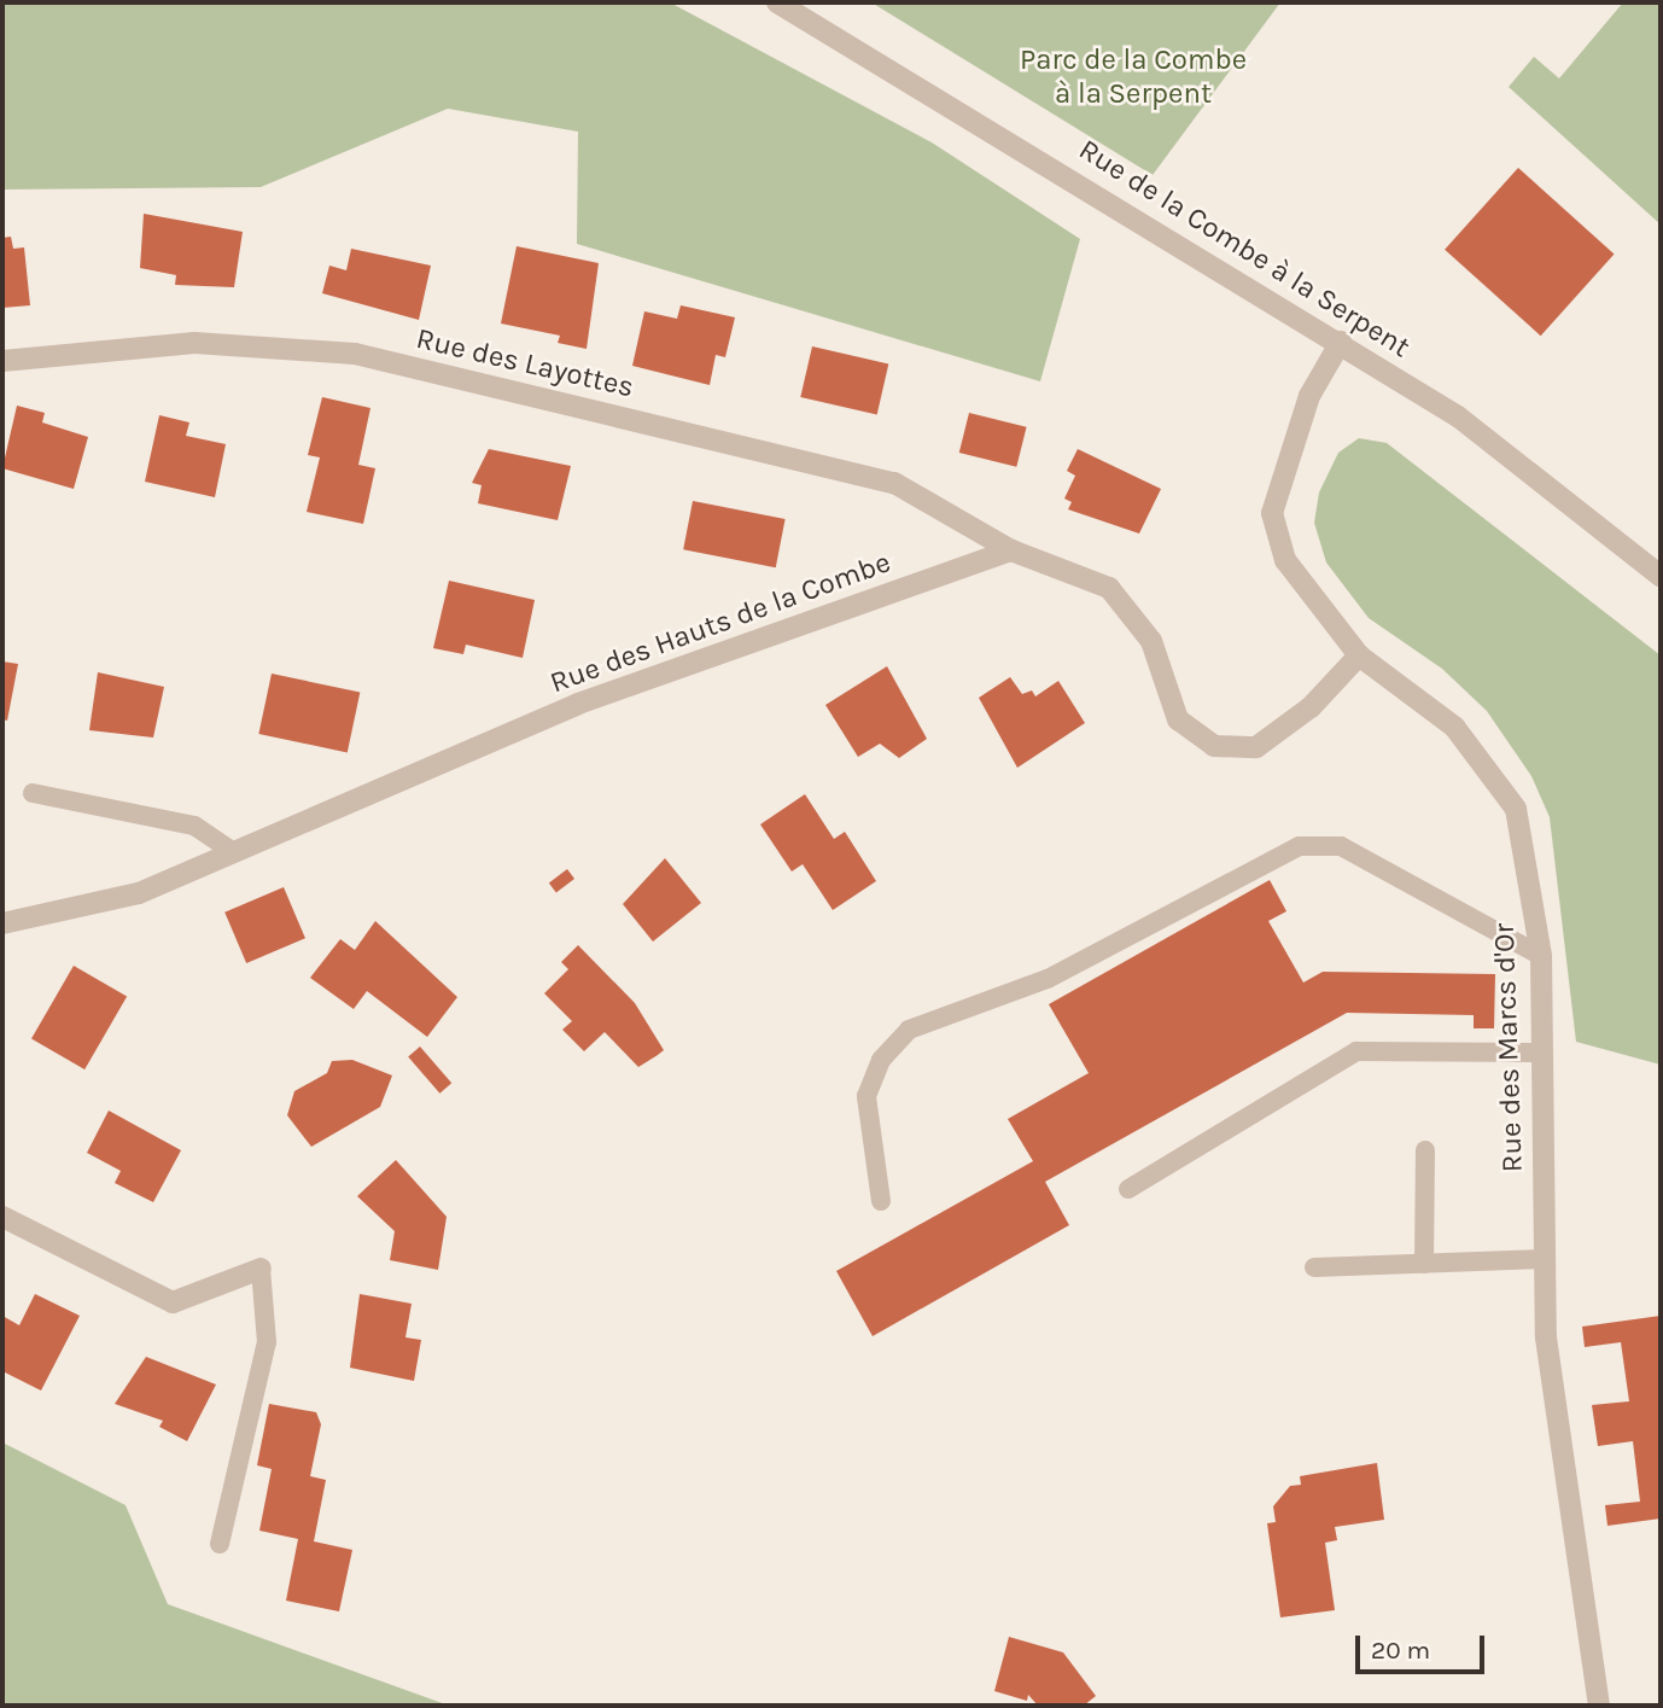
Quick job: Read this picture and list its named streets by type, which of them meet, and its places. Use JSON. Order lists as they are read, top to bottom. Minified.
{"streets":{"street":["Rue de la Combe à la Serpent","Rue des Layottes","Rue des Hauts de la Combe","Rue des Marcs d'Or"]},"crossings":[["Rue de la Combe à la Serpent","Rue des Marcs d'Or"],["Rue des Layottes","Rue des Hauts de la Combe"]],"parks":["Parc de la Combe à la Serpent"],"scale_bar":"20 m"}
